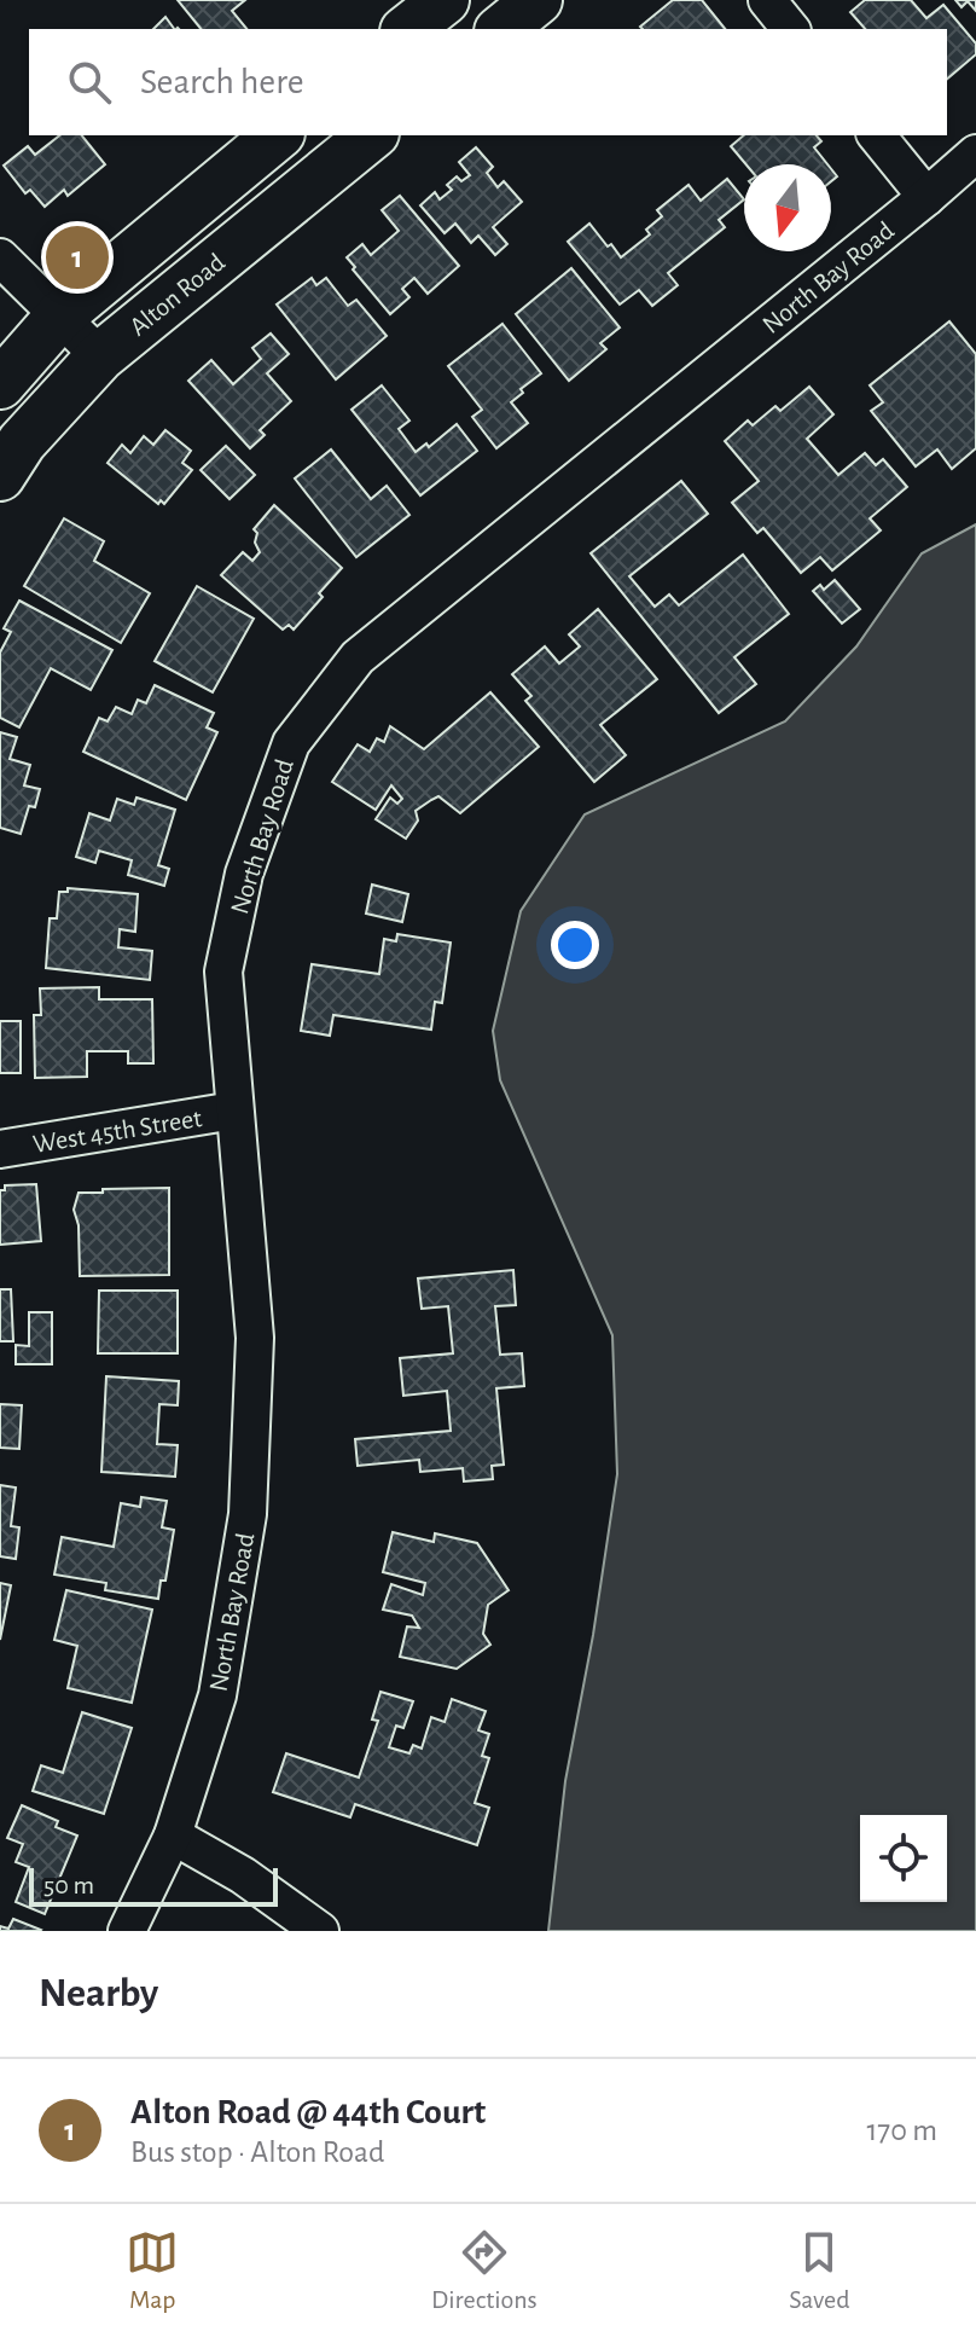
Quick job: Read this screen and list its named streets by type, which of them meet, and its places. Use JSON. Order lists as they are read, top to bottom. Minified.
{"streets":{"main road":["Alton Road"],"street":["North Bay Road","West 45th Street"]},"crossings":[["North Bay Road","West 45th Street"]],"scale_bar":"50 m","north":"bottom","page":{"search":"Search here","pins":"1","scale":"50 m","heading":"Nearby","list":[{"mark":"1","name":"Alton Road @ 44th Court","note":"Bus stop · Alton Road","value":"170 m"}],"nav":["Map","Directions","Saved"]}}
